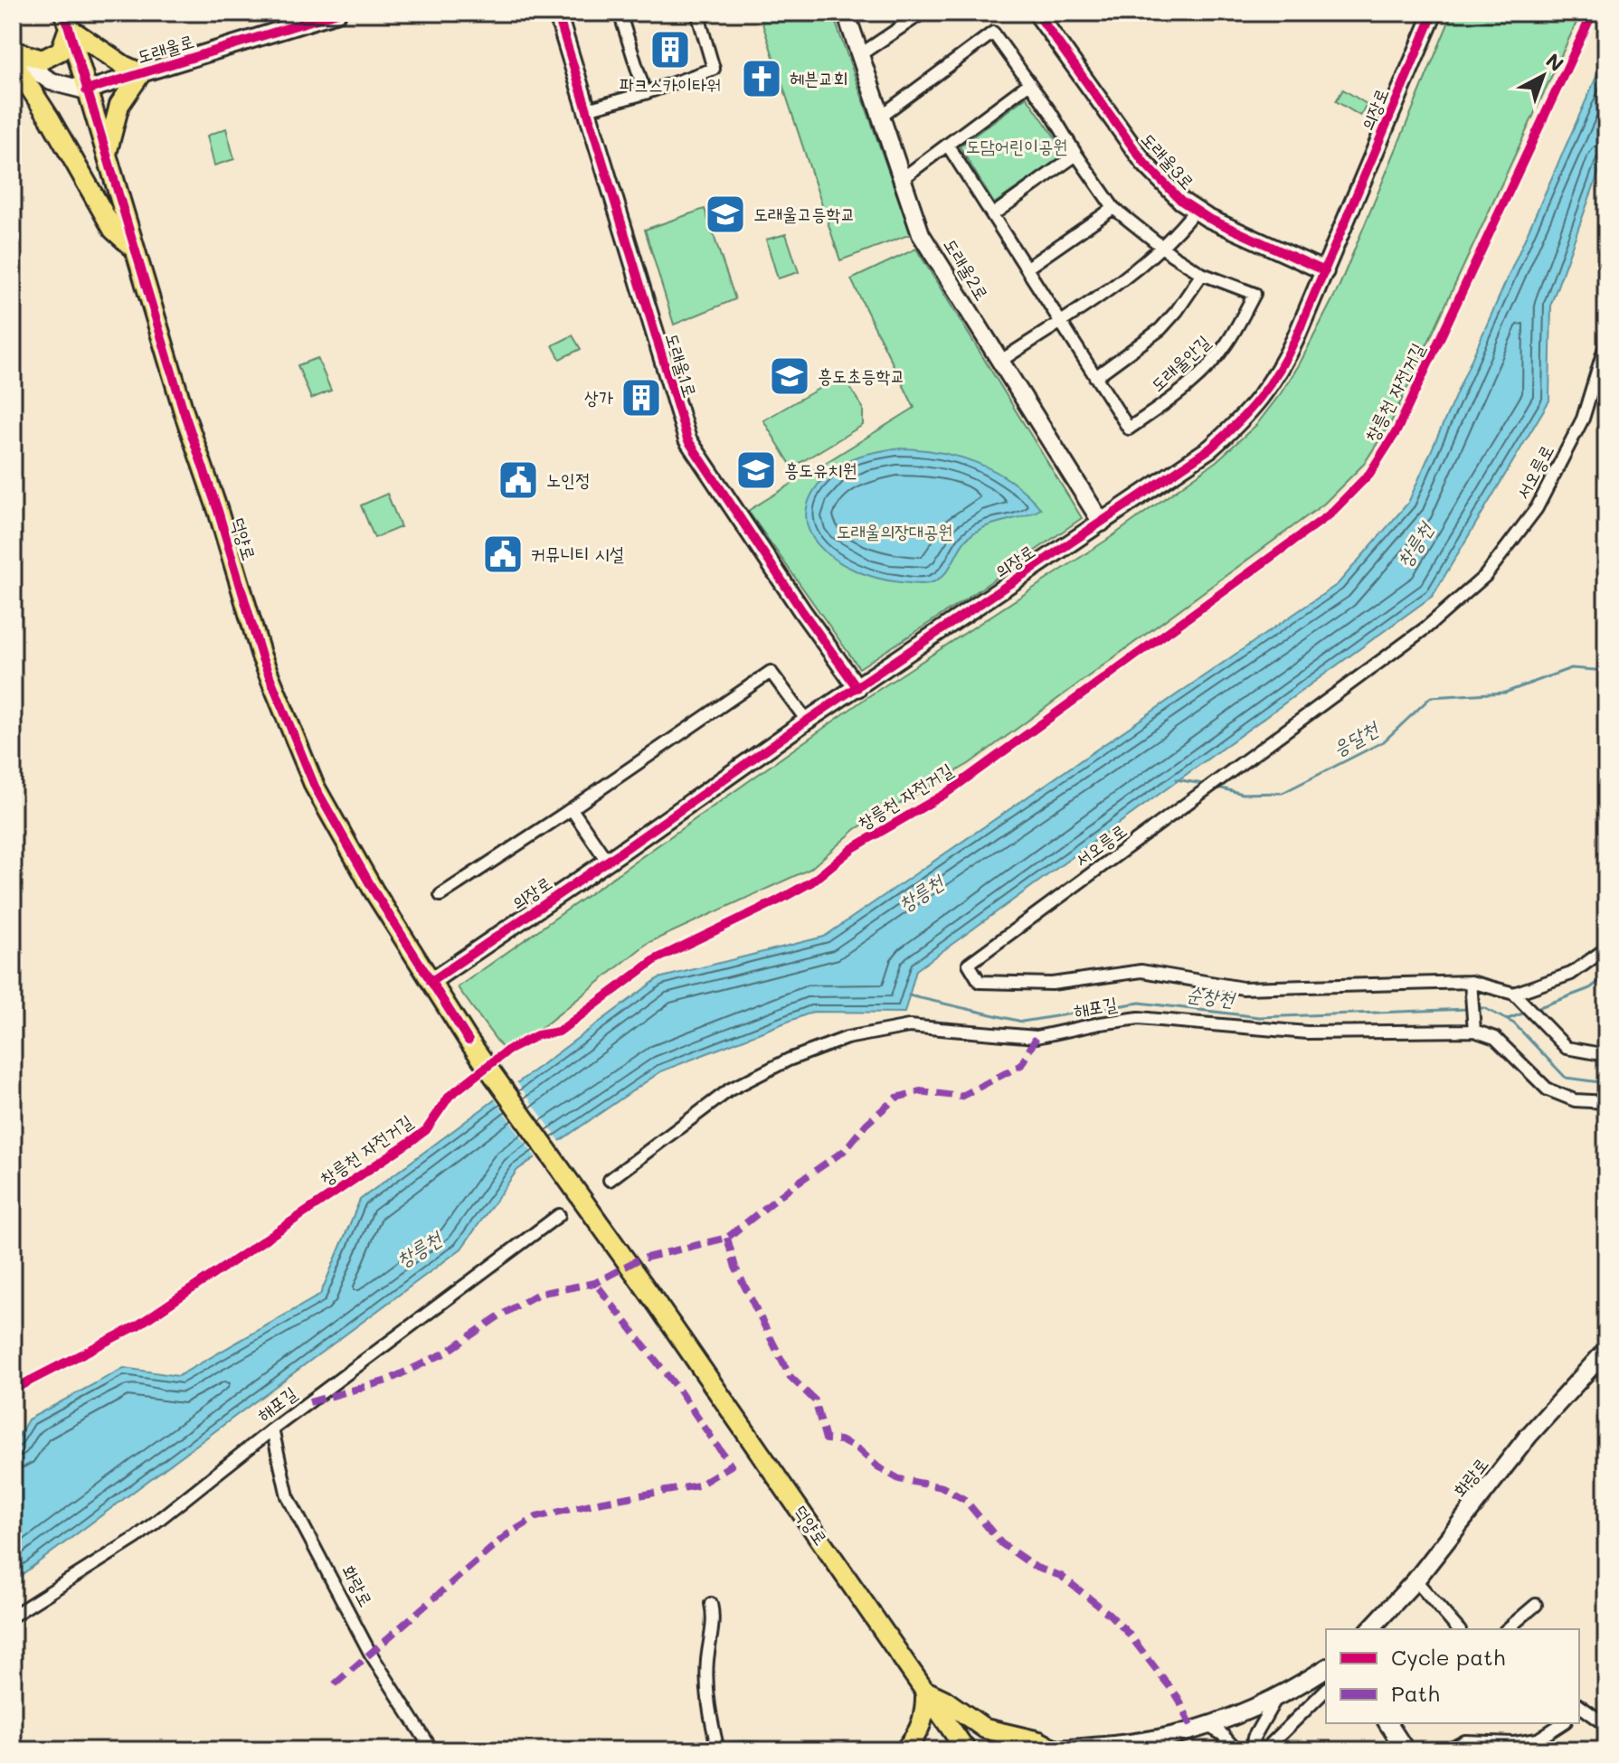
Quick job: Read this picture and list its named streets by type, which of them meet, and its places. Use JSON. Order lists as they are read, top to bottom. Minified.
{"streets":{"main road":["덕양로"],"street":["도래울로","의장로","도래울3로","도래울2로","도래울안길","도래울1로","서오릉로","해포길","화랑로"],"cycle path":["창릉천 자전거길"]},"crossings":[["도래울로","덕양로"],["의장로","도래울3로"],["의장로","도래울2로"],["의장로","도래울1로"],["의장로","덕양로"],["도래울2로","도래울안길"],["해포길","화랑로"]],"water":["창릉천","응달천","순창천"],"parks":["도담어린이공원","도래울의장대공원"],"places":{"building":["파크스카이타워","상가"],"church":["헤븐교회"],"school or university":["도래울고등학교","흥도초등학교","흥도유치원"],"public building":["노인정","커뮤니티 시설"]},"legend":["Cycle path","Path"],"north":"top right"}
